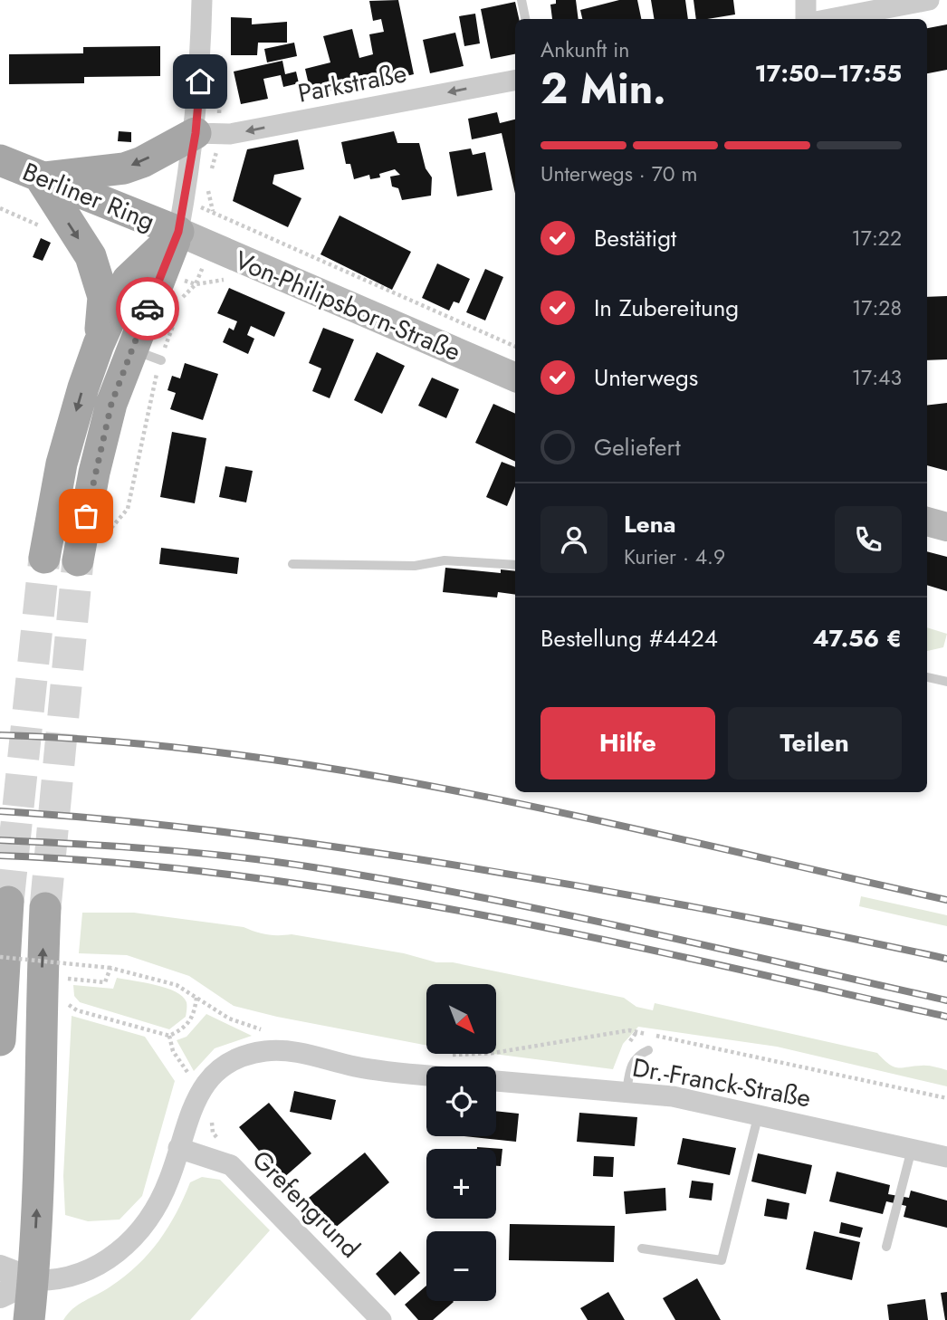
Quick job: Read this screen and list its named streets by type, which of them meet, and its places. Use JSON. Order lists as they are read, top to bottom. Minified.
{"streets":{"main road":["Berliner Ring","Von-Philipsborn-Straße"],"street":["Parkstraße","Dr.-Franck-Straße","Grefengrund"]},"crossings":[["Berliner Ring","Von-Philipsborn-Straße"]],"one_way":["Parkstraße"],"north":"bottom right","page":{"heading":["2 Min.","Ankunft in","17:50–17:55"],"panel":["Lena","Kurier · 4.9","Bestellung #4424","47.56 €"],"bar":"Unterwegs · 70 m","list":[["Bestätigt","17:22"],["In Zubereitung","17:28"],["Unterwegs","17:43"],"Geliefert"],"buttons":["Hilfe","Teilen"],"map_buttons":["+","−"]}}
